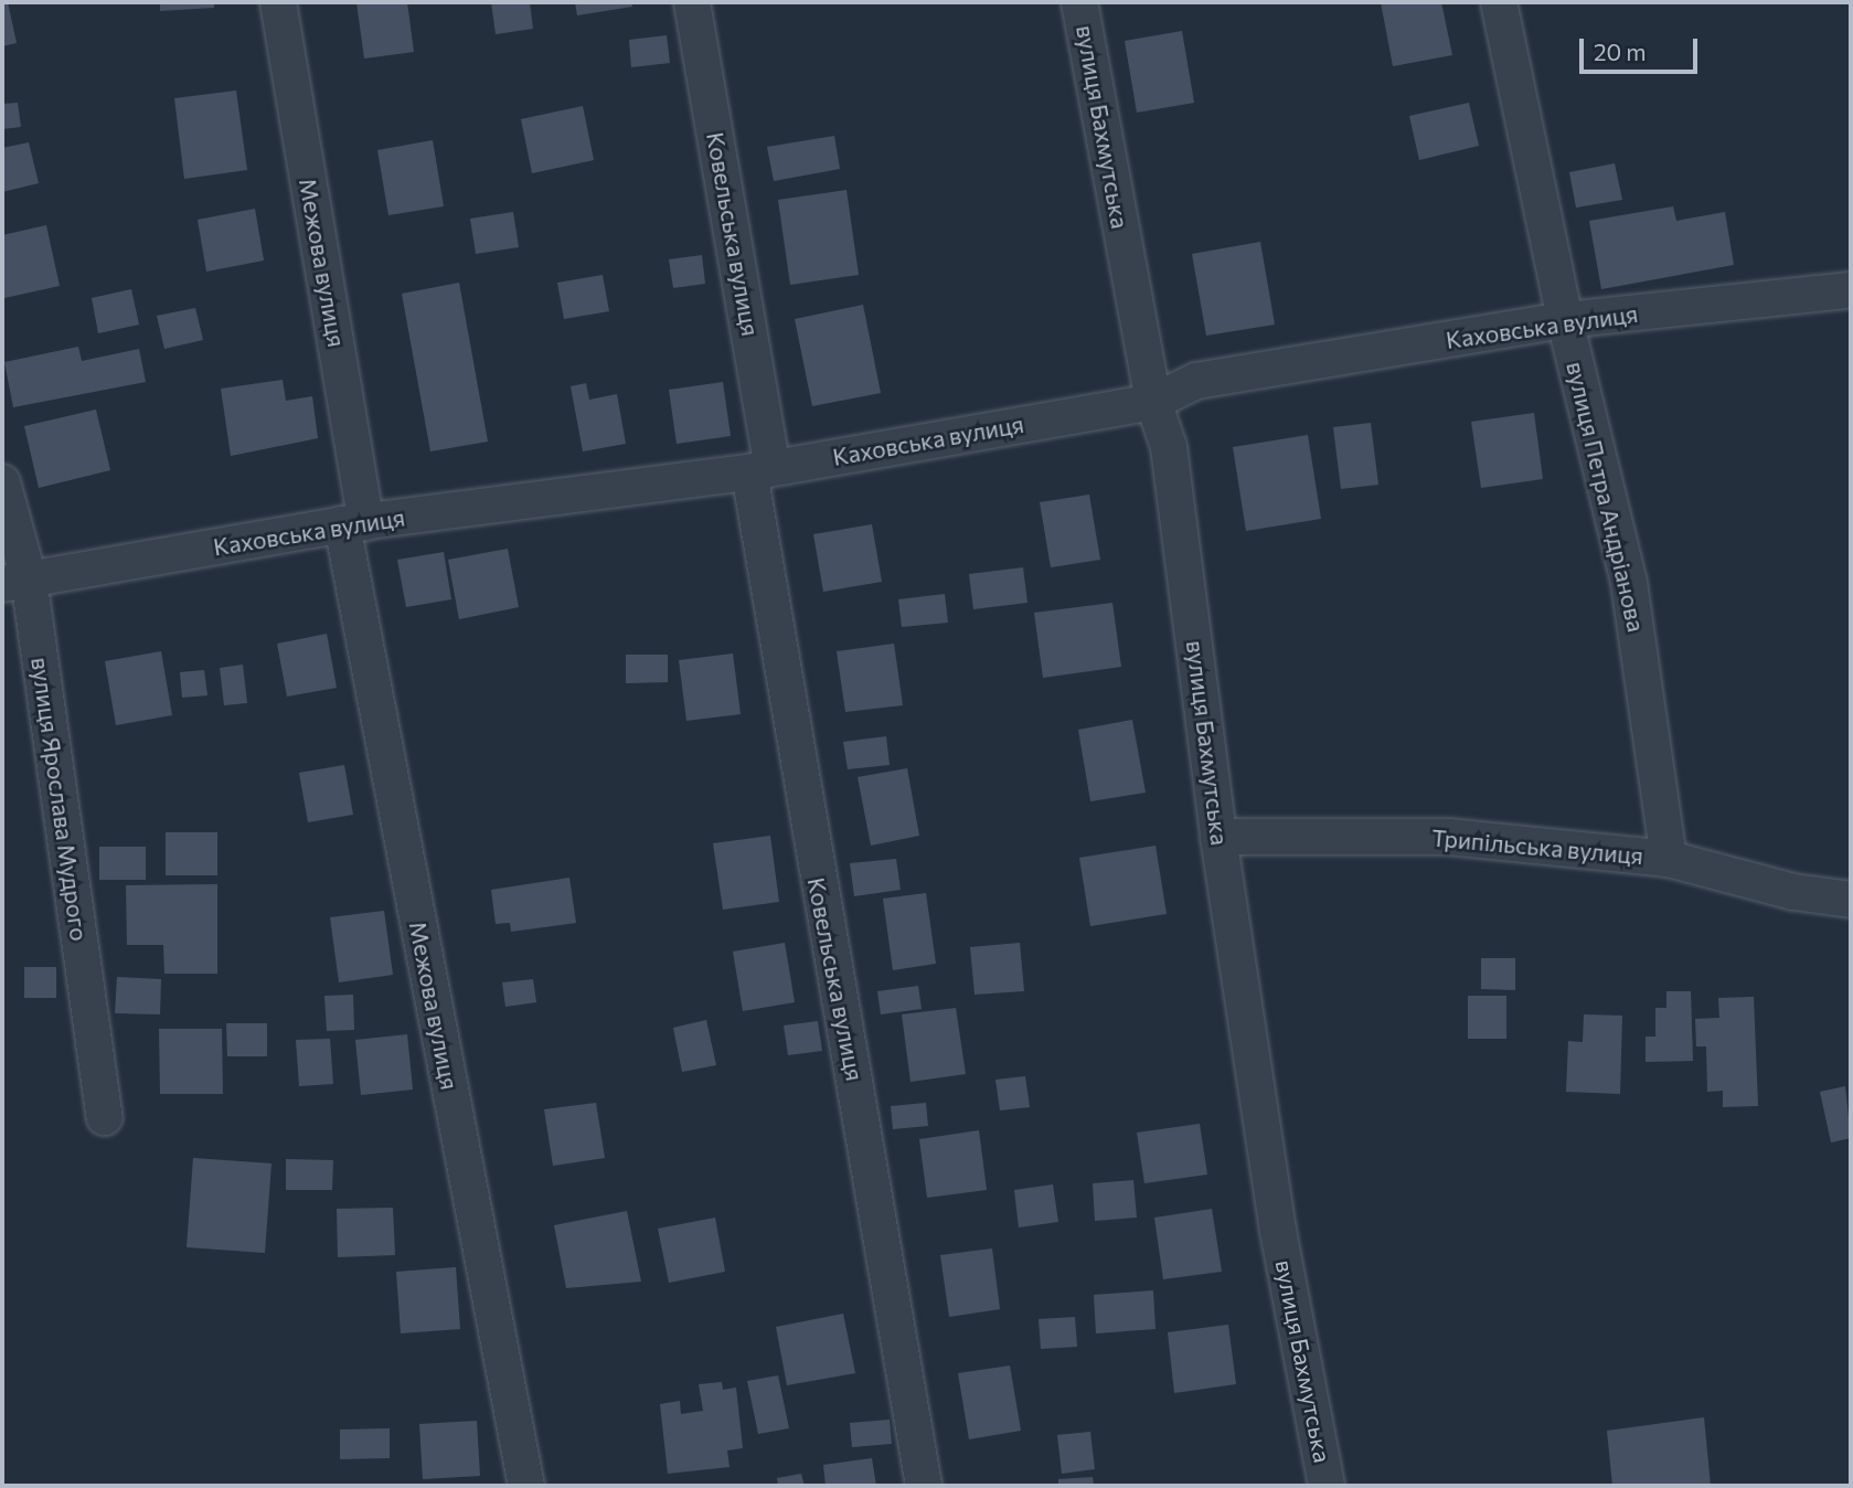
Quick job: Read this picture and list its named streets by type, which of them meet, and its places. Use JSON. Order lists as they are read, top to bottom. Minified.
{"streets":{"street":["вулиця Бахмутська","Ковельська вулиця","Межова вулиця","Каховська вулиця","вулиця Петра Андріанова","вулиця Ярослава Мудрого","Трипільська вулиця"]},"crossings":[["вулиця Бахмутська","Каховська вулиця"],["вулиця Бахмутська","Трипільська вулиця"],["Ковельська вулиця","Каховська вулиця"],["Межова вулиця","Каховська вулиця"],["Каховська вулиця","вулиця Петра Андріанова"],["Каховська вулиця","вулиця Ярослава Мудрого"],["вулиця Петра Андріанова","Трипільська вулиця"]],"scale_bar":"20 m"}
